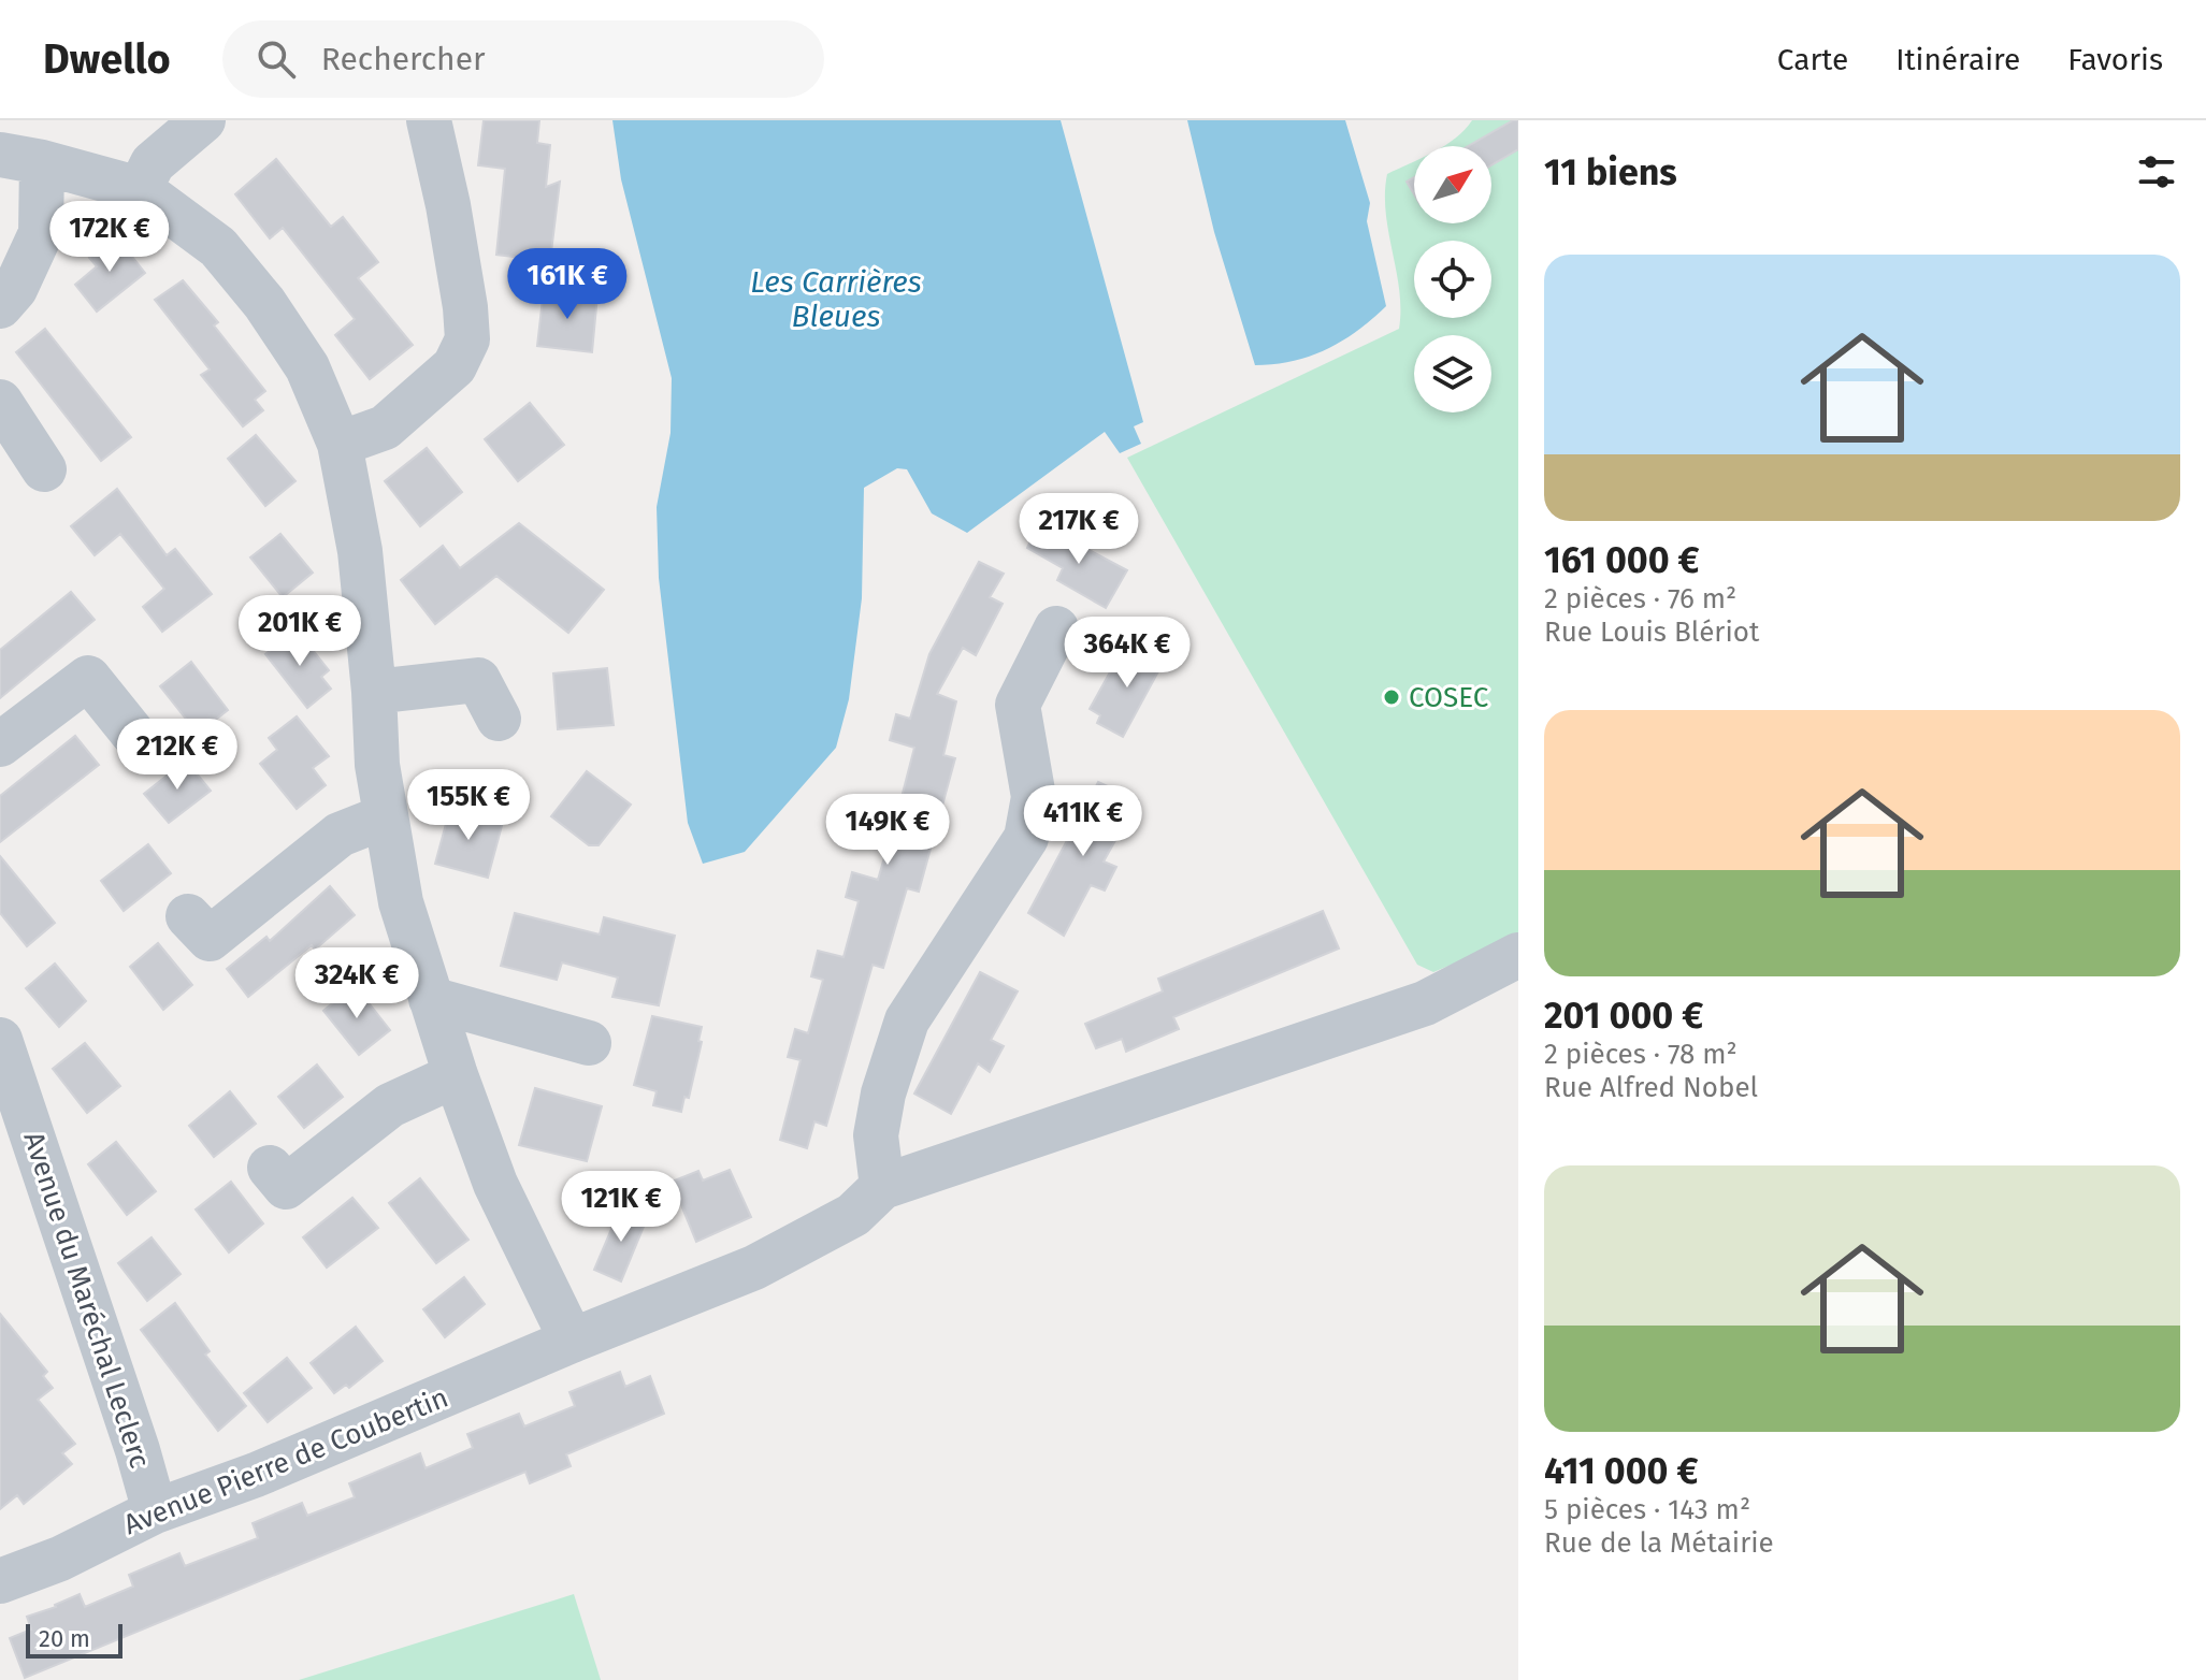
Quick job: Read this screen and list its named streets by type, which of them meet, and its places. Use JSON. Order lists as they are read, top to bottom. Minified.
{"streets":{"street":["Avenue du Maréchal Leclerc","Avenue Pierre de Coubertin"]},"crossings":[["Avenue du Maréchal Leclerc","Avenue Pierre de Coubertin"]],"water":["Les Carrières Bleues"],"places":["COSEC"],"scale_bar":"20 m","north":"top right","page":{"header":"Dwello","search":"Rechercher","nav":["Carte","Itinéraire","Favoris"],"heading":"11 biens","price":["172K €","161K €","217K €","201K €","364K €","212K €","155K €","411K €","149K €","324K €","121K €"],"list":[{"name":"161 000 €","note":"2 pièces · 76 m² · Rue Louis Blériot"},{"name":"201 000 €","note":"2 pièces · 78 m² · Rue Alfred Nobel"},{"name":"411 000 €","note":"5 pièces · 143 m² · Rue de la Métairie"}],"scale":"20 m"}}
